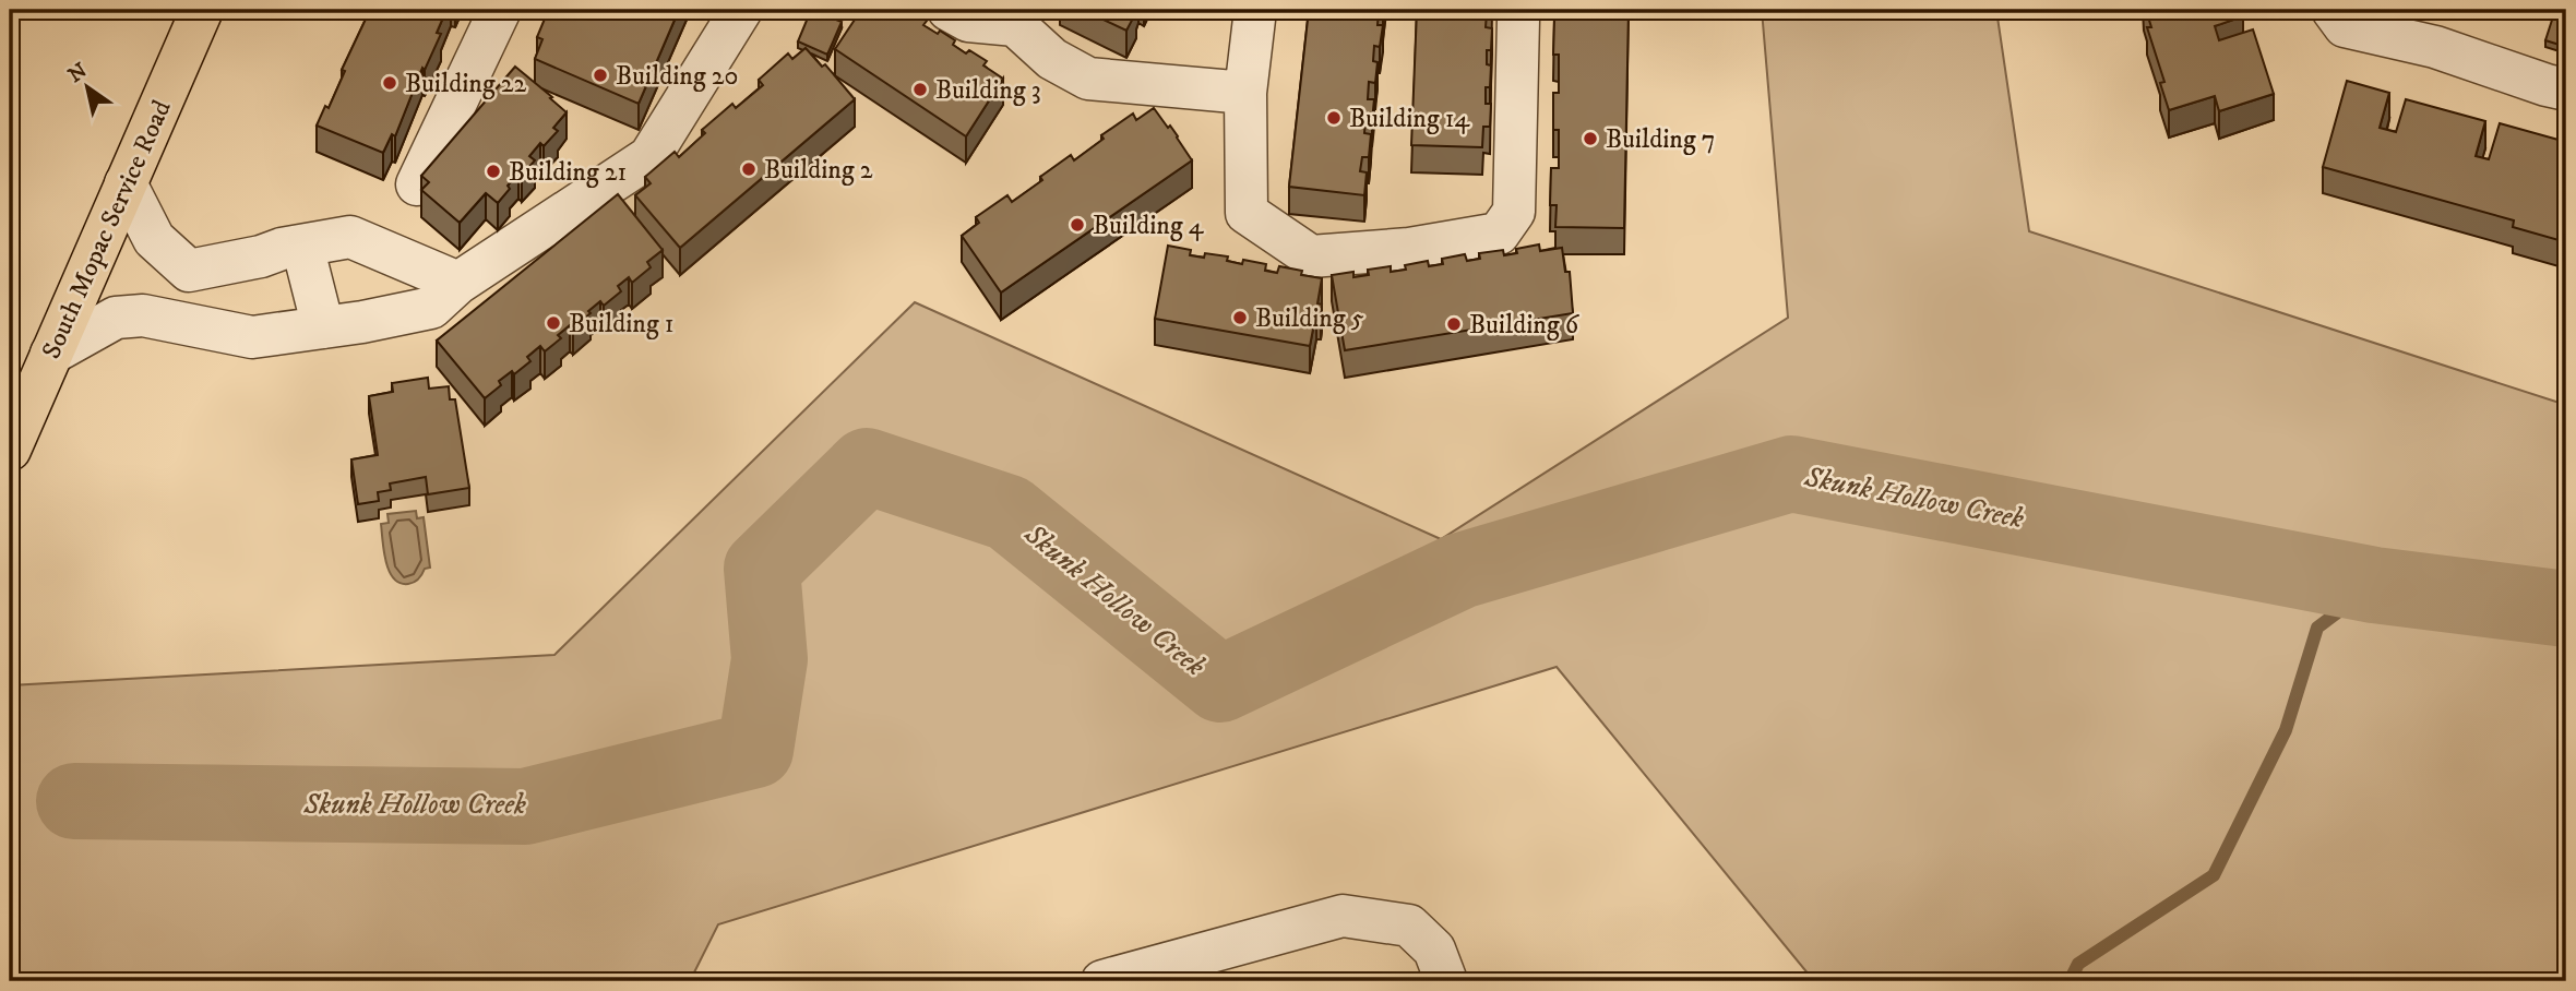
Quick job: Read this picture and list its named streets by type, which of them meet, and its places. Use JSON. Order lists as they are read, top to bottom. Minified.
{"streets":{"main road":["South Mopac Service Road"]},"water":["Skunk Hollow Creek"],"places":["Building 20","Building 22","Building 3","Building 14","Building 7","Building 2","Building 21","Building 4","Building 5","Building 1","Building 6"],"north":"top left"}
